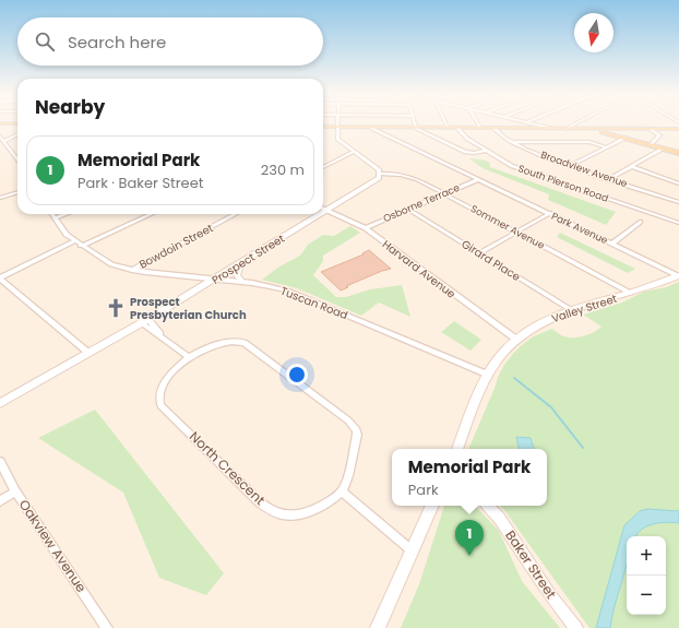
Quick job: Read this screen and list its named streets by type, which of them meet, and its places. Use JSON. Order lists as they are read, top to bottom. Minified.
{"streets":{"main road":["Valley Street"],"street":["Broadview Avenue","South Pierson Road","Osborne Terrace","Sommer Avenue","Park Avenue","Bowdoin Street","Prospect Street","Girard Place","Harvard Avenue","Tuscan Road","North Crescent","Oakview Avenue","Baker Street"]},"crossings":[["Osborne Terrace","Sommer Avenue"],["Osborne Terrace","Park Avenue"],["Osborne Terrace","Girard Place"],["Osborne Terrace","Harvard Avenue"],["Sommer Avenue","Prospect Street"],["Sommer Avenue","Valley Street"],["Park Avenue","Valley Street"],["Bowdoin Street","Tuscan Road"],["Prospect Street","Harvard Avenue"],["Prospect Street","Tuscan Road"],["Girard Place","Valley Street"],["Harvard Avenue","Valley Street"],["Tuscan Road","Valley Street"]],"places":{"church":["Prospect Presbyterian Church"]},"north":"bottom","page":{"search":"Search here","heading":"Nearby","list":[{"mark":"1","name":"Memorial Park","note":"Park · Baker Street","value":"230 m"}],"popup":["Memorial Park","Park"],"pins":"1","map_buttons":["+","−"]}}
